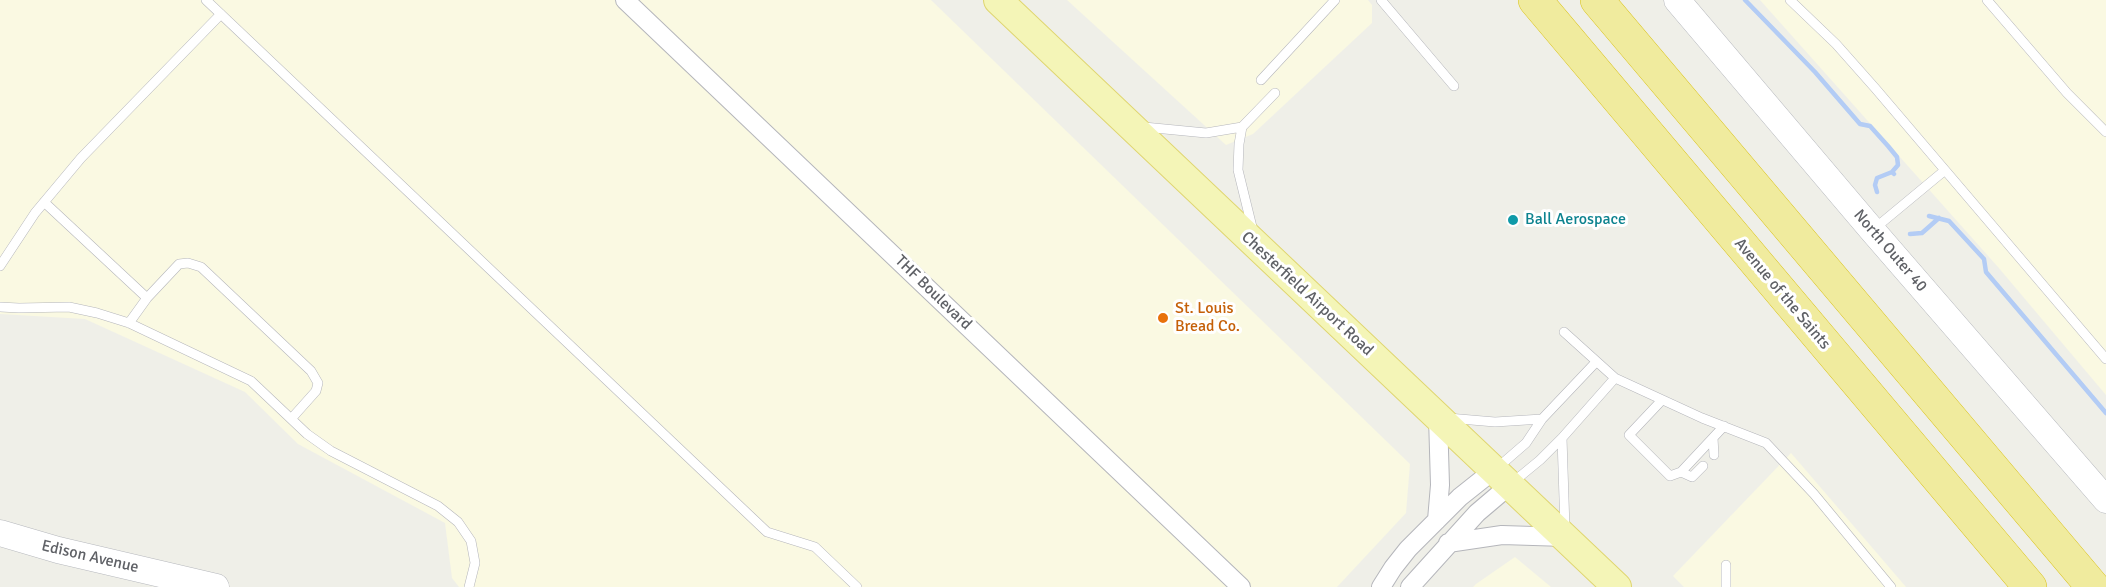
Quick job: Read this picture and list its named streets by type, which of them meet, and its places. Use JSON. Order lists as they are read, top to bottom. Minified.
{"streets":{"highway":["Avenue of the Saints"],"main road":["Chesterfield Airport Road"],"street":["North Outer 40","THF Boulevard","Edison Avenue"]},"places":["Ball Aerospace","St. Louis Bread Co."]}
